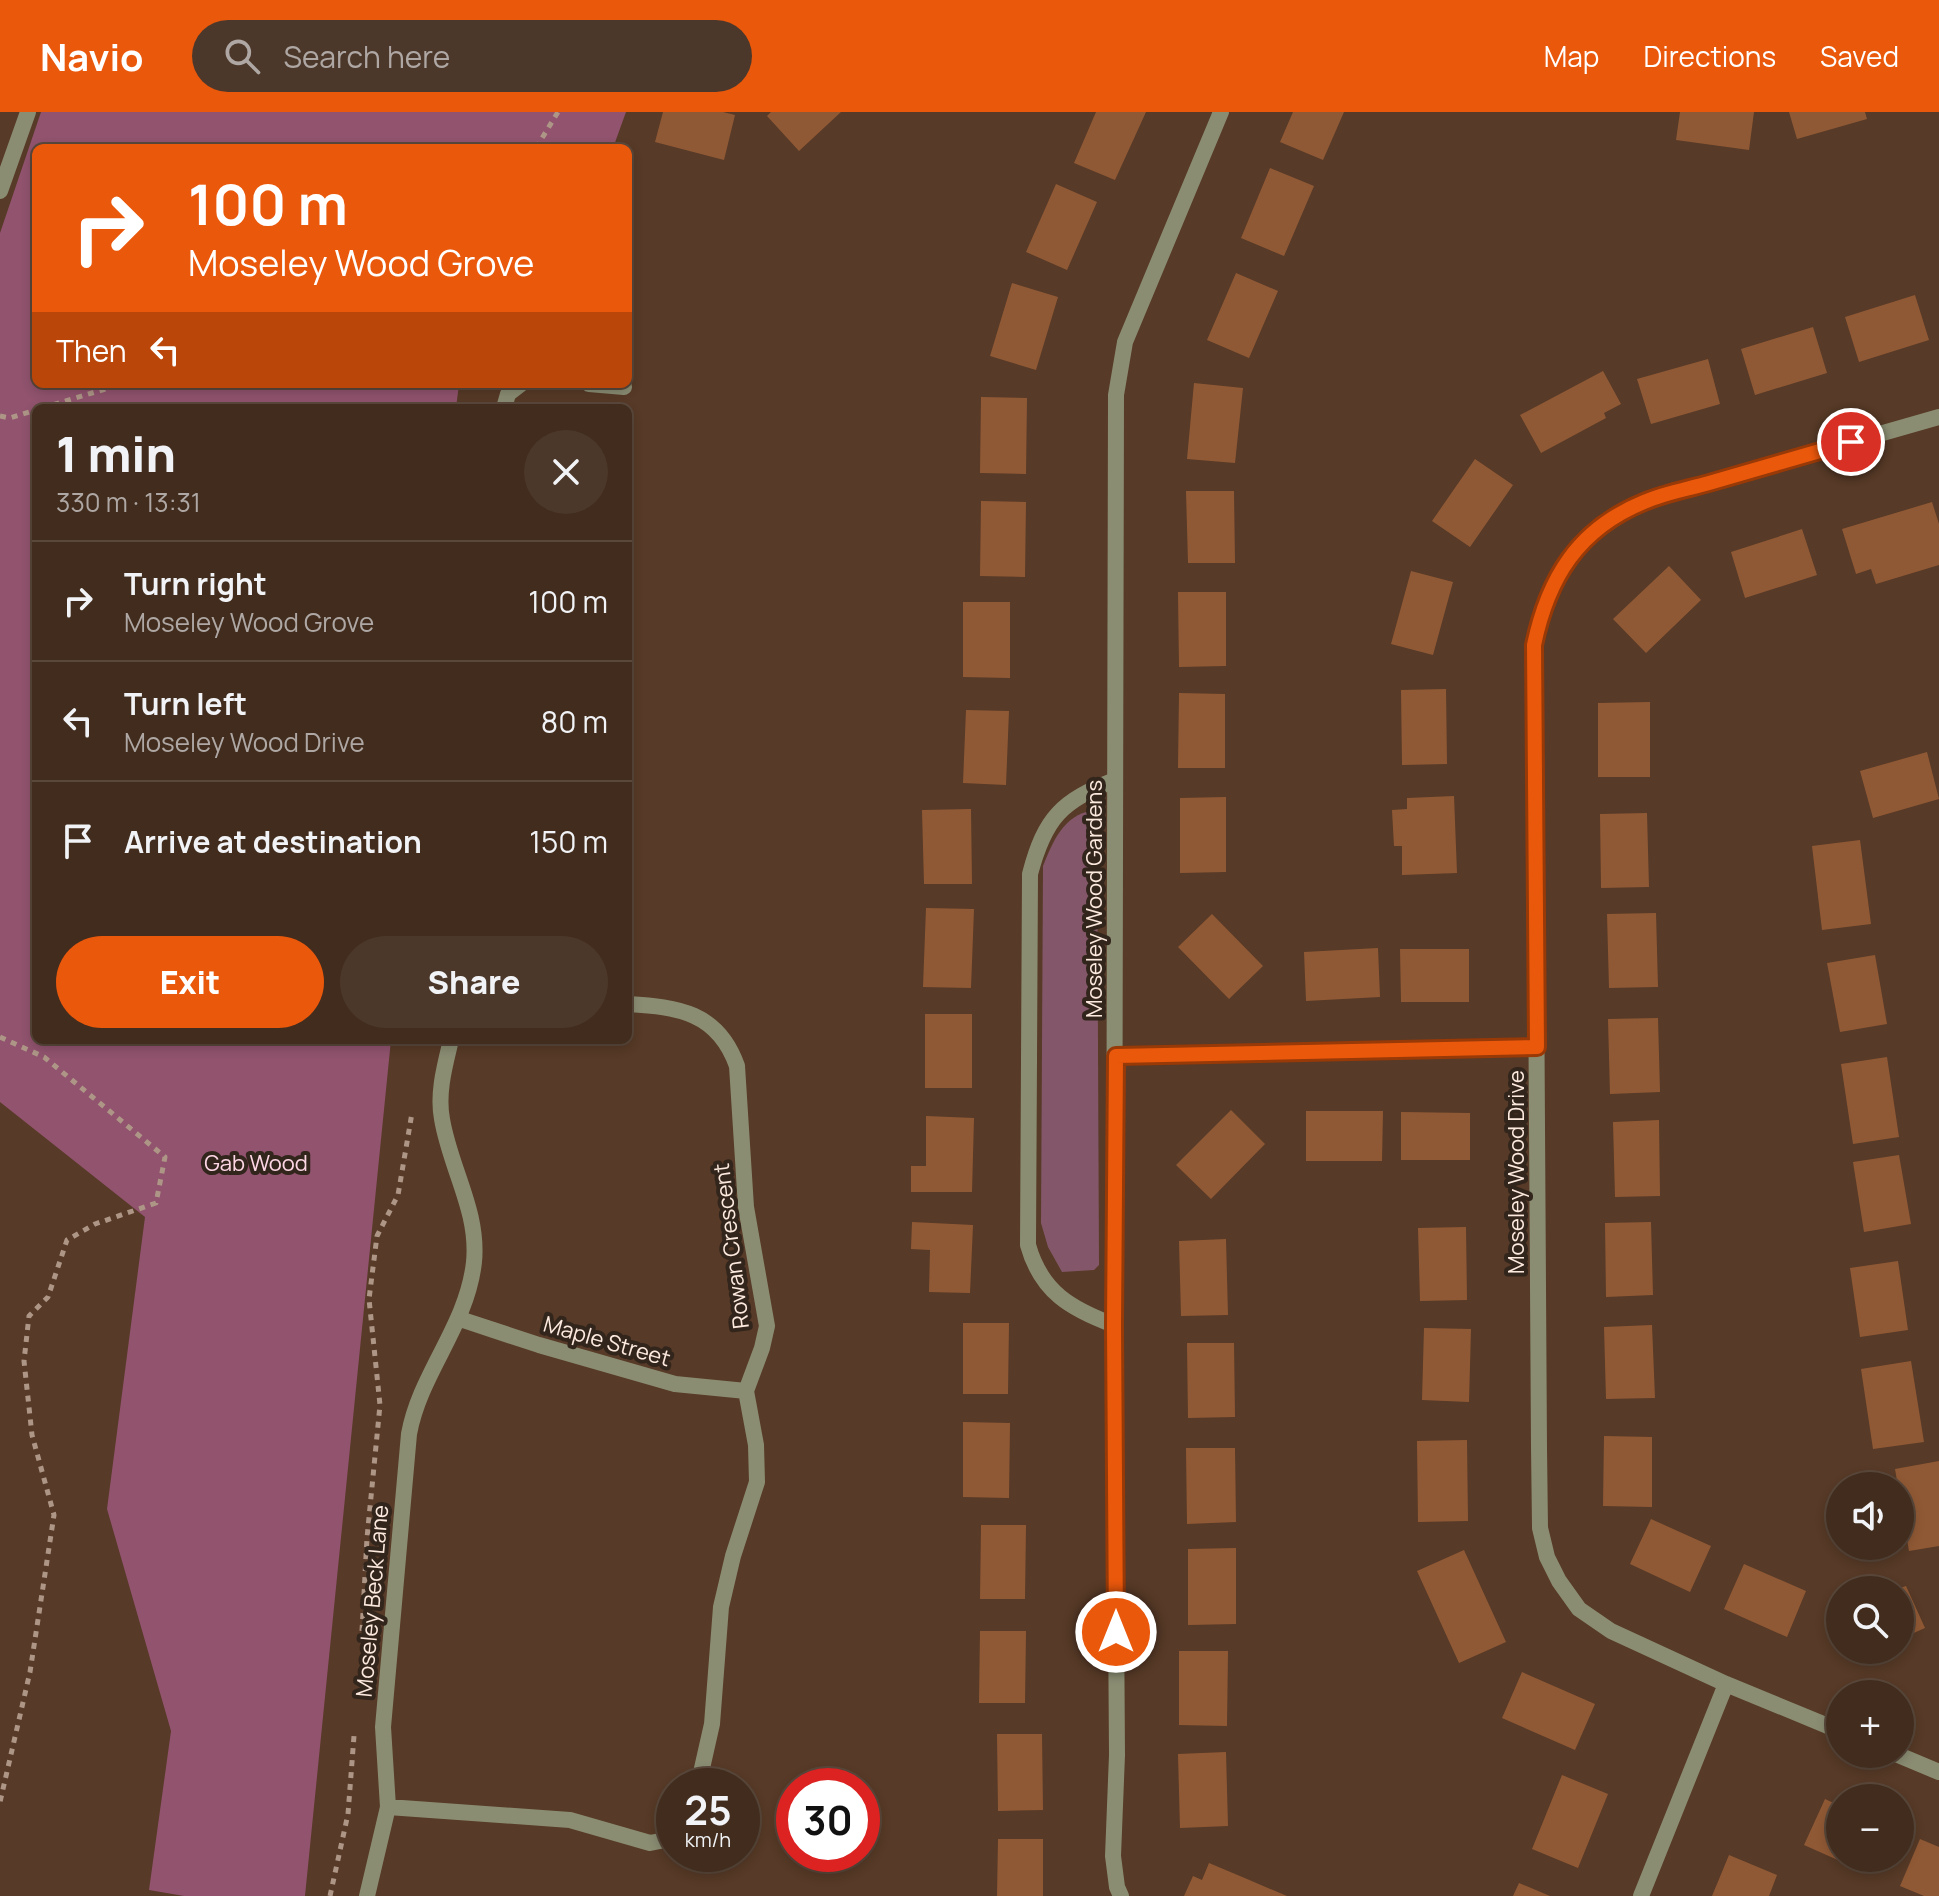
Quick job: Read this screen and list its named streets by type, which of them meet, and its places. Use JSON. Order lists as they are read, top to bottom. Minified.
{"streets":{"street":["Moseley Wood Gardens","Moseley Wood Drive","Rowan Crescent","Maple Street","Moseley Beck Lane"]},"crossings":[["Rowan Crescent","Maple Street"],["Maple Street","Moseley Beck Lane"]],"parks":["Gab Wood"],"page":{"header":"Navio","search":"Search here","nav":["Map","Directions","Saved"],"turn":["100 m","Moseley Wood Grove"],"then":"Then","heading":["1 min","330 m · 13:31"],"list":[{"name":"Turn right","note":"Moseley Wood Grove","value":"100 m"},{"name":"Turn left","note":"Moseley Wood Drive","value":"80 m"},{"name":"Arrive at destination","value":"150 m"}],"buttons":["Exit","Share"],"map_buttons":["+","−"],"speed":"25 km/h","limit":"30"}}
